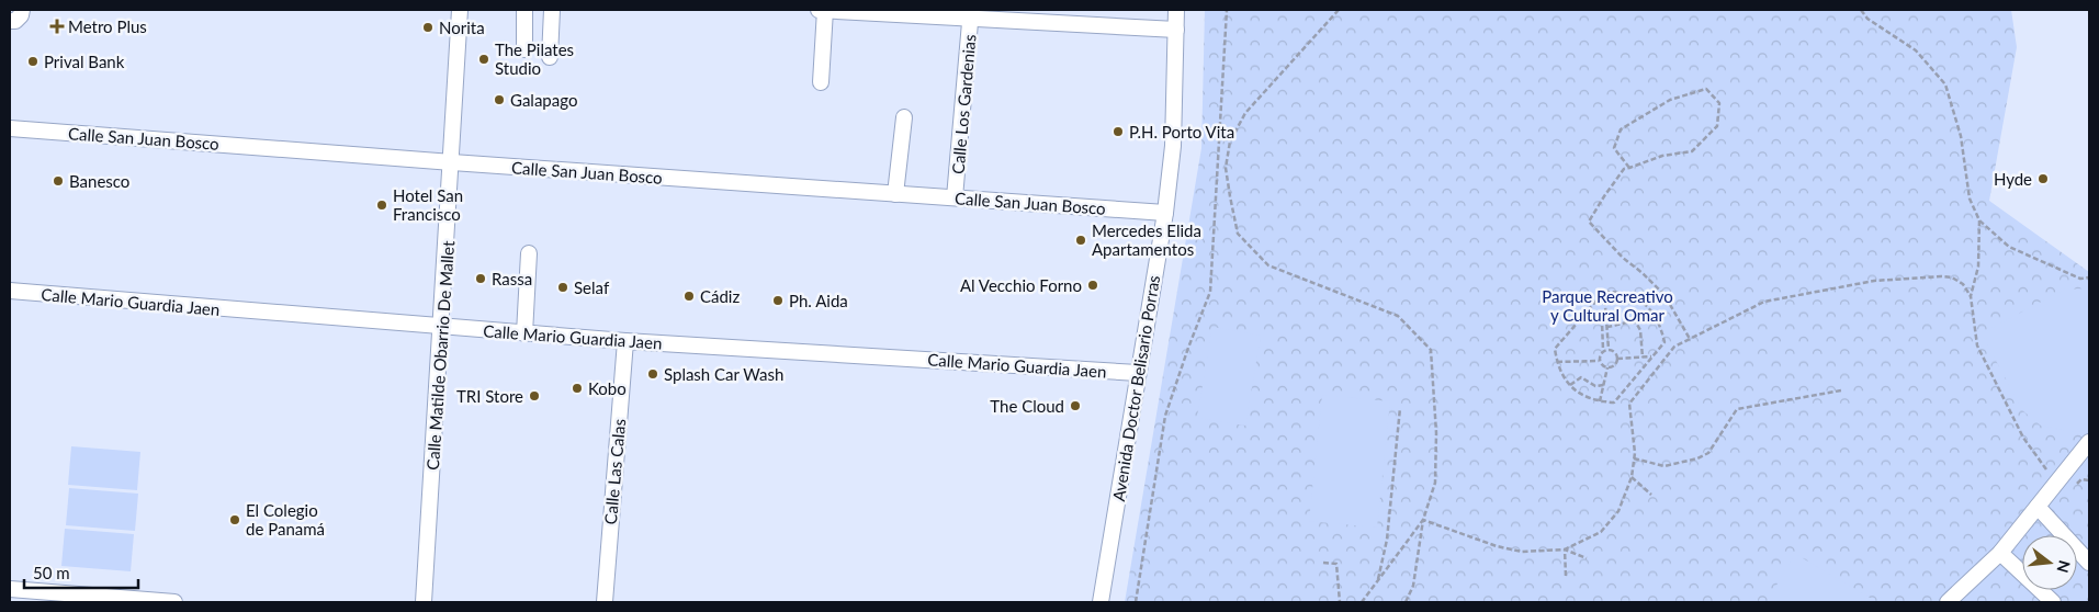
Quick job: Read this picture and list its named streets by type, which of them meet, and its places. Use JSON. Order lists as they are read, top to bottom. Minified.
{"streets":{"street":["Calle Los Gardenias","Calle San Juan Bosco","Calle Mario Guardia Jaen","Calle Matilde Obarrio De Mallet","Avenida Doctor Belisario Porras","Calle Las Calas"]},"crossings":[["Calle Los Gardenias","Calle San Juan Bosco"],["Calle San Juan Bosco","Calle Matilde Obarrio De Mallet"],["Calle San Juan Bosco","Avenida Doctor Belisario Porras"],["Calle Mario Guardia Jaen","Calle Matilde Obarrio De Mallet"],["Calle Mario Guardia Jaen","Avenida Doctor Belisario Porras"],["Calle Mario Guardia Jaen","Calle Las Calas"]],"parks":["Parque Recreativo y Cultural Omar"],"places":{"health":["Metro Plus"],"other":["Norita","The Pilates Studio","Prival Bank","Galapago","P.H. Porto Vita","Hyde","Banesco","Hotel San Francisco","Mercedes Elida Apartamentos","Rassa","Al Vecchio Forno","Selaf","Cádiz","Ph. Aida","Splash Car Wash","Kobo","TRI Store","The Cloud","El Colegio de Panamá"]},"scale_bar":"50 m","north":"right"}
